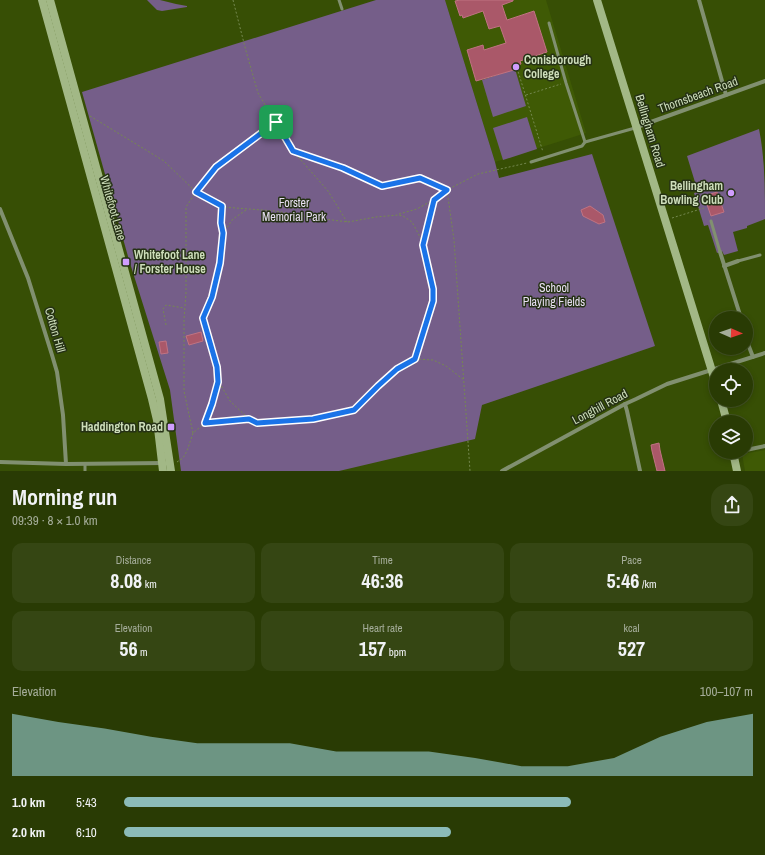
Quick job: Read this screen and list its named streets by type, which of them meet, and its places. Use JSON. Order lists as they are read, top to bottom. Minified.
{"streets":{"street":["Thornsbeach Road","Bellingham Road","Whitefoot Lane","Cotton Hill","Longhill Road"]},"crossings":[["Thornsbeach Road","Bellingham Road"]],"parks":["Forster Memorial Park","School Playing Fields"],"places":{"other":["Conisborough College","Bellingham Bowling Club"],"transit":["Whitefoot Lane / Forster House","Haddington Road"]},"north":"right","page":{"heading":["Morning run","09:39 · 8 × 1.0 km"],"stats":[["Distance","8.08 km"],["Time","46:36"],["Pace","5:46 /km"],["Elevation","56 m"],["Heart rate","157 bpm"],["kcal","527"]],"chart":["Elevation","100–107 m"],"list":[{"name":"1.0 km","note":"5:43"},{"name":"2.0 km","note":"6:10"}]}}
